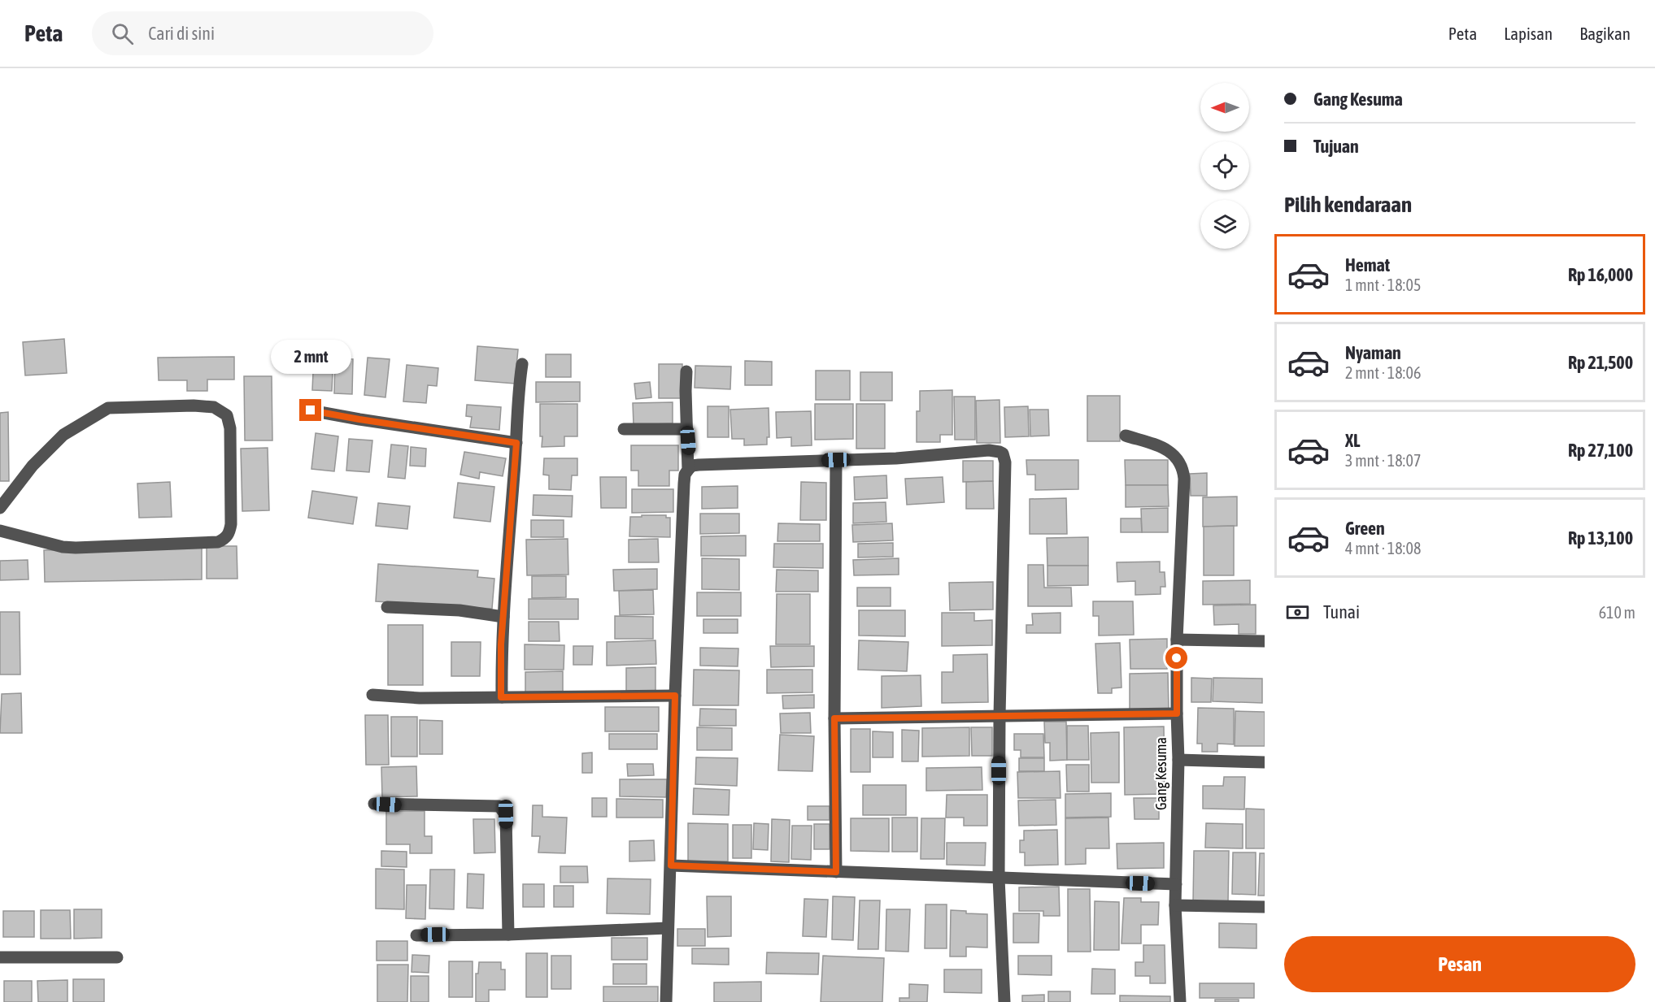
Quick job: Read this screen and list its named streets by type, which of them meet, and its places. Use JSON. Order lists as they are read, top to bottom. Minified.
{"streets":{"street":["Gang Kesuma"]},"north":"left","page":{"header":"Peta","search":"Cari di sini","nav":["Peta","Lapisan","Bagikan"],"banner":["Gang Kesuma","Tujuan"],"heading":"Pilih kendaraan","list":[{"name":"Hemat","note":"1 mnt · 18:05","value":"Rp 16,000"},{"name":"Nyaman","note":"2 mnt · 18:06","value":"Rp 21,500"},{"name":"XL","note":"3 mnt · 18:07","value":"Rp 27,100"},{"name":"Green","note":"4 mnt · 18:08","value":"Rp 13,100"}],"bubble":"2 mnt","pay":["Tunai","610 m"],"buttons":"Pesan"}}
